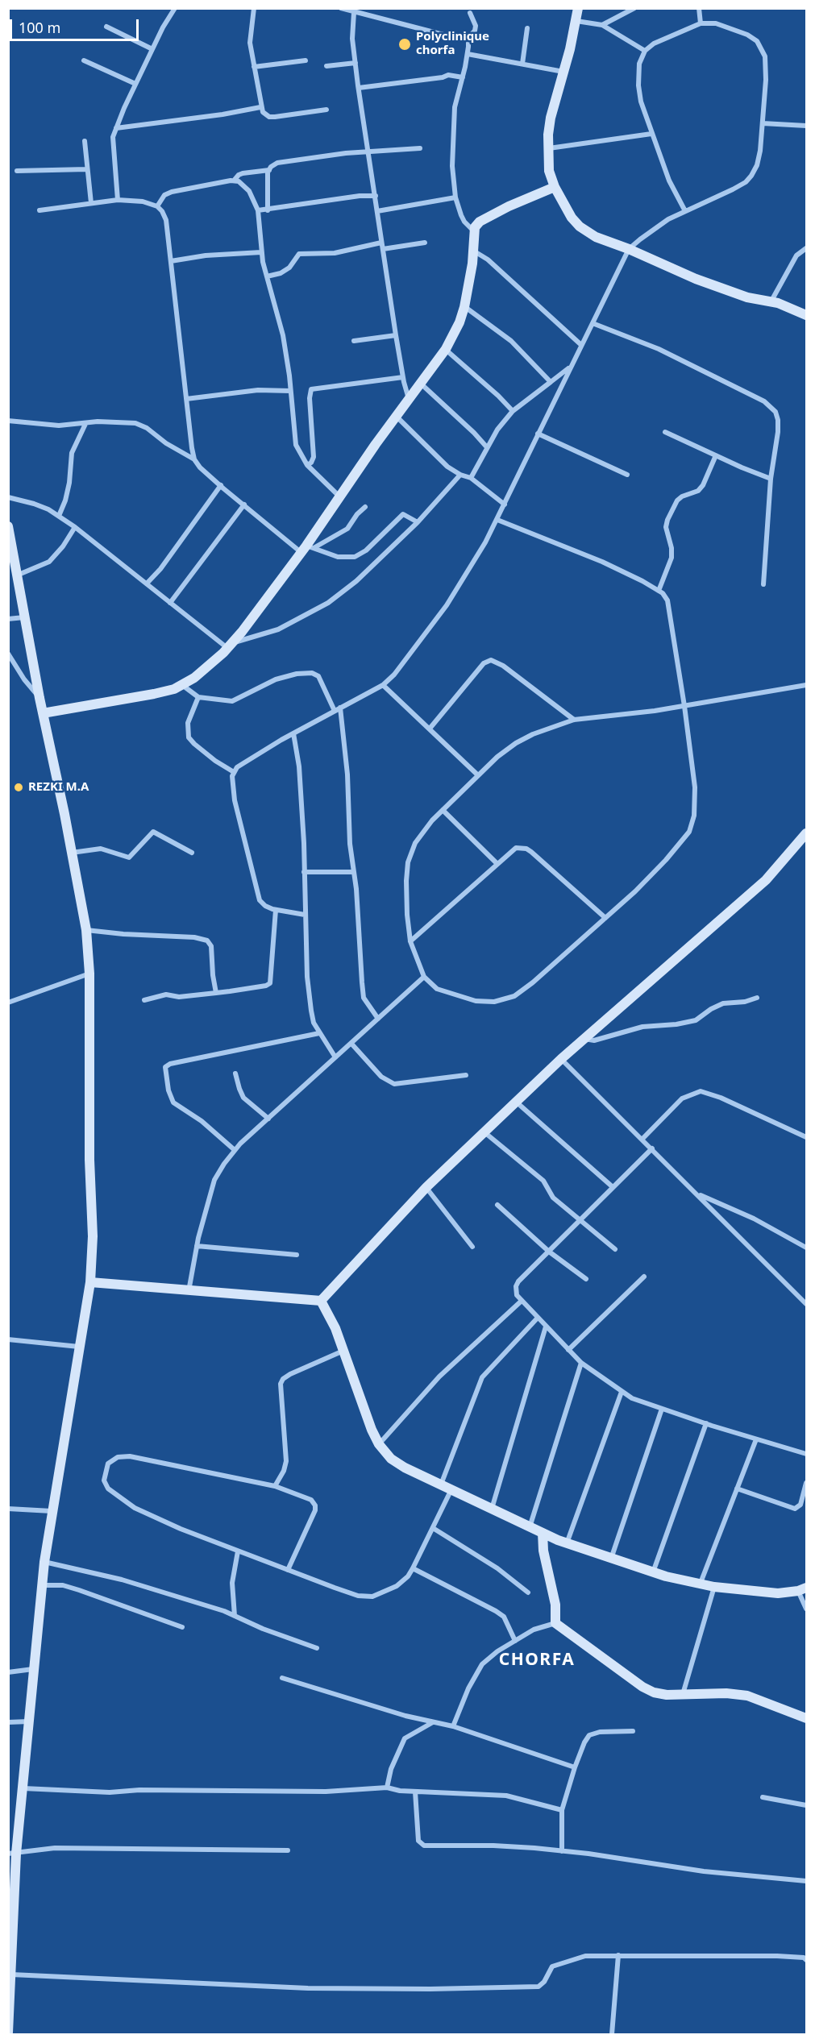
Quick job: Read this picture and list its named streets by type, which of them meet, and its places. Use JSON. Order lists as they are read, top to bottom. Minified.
{"districts":["CHORFA"],"places":["Polyclinique chorfa","REZKI M.A"],"scale_bar":"100 m"}
